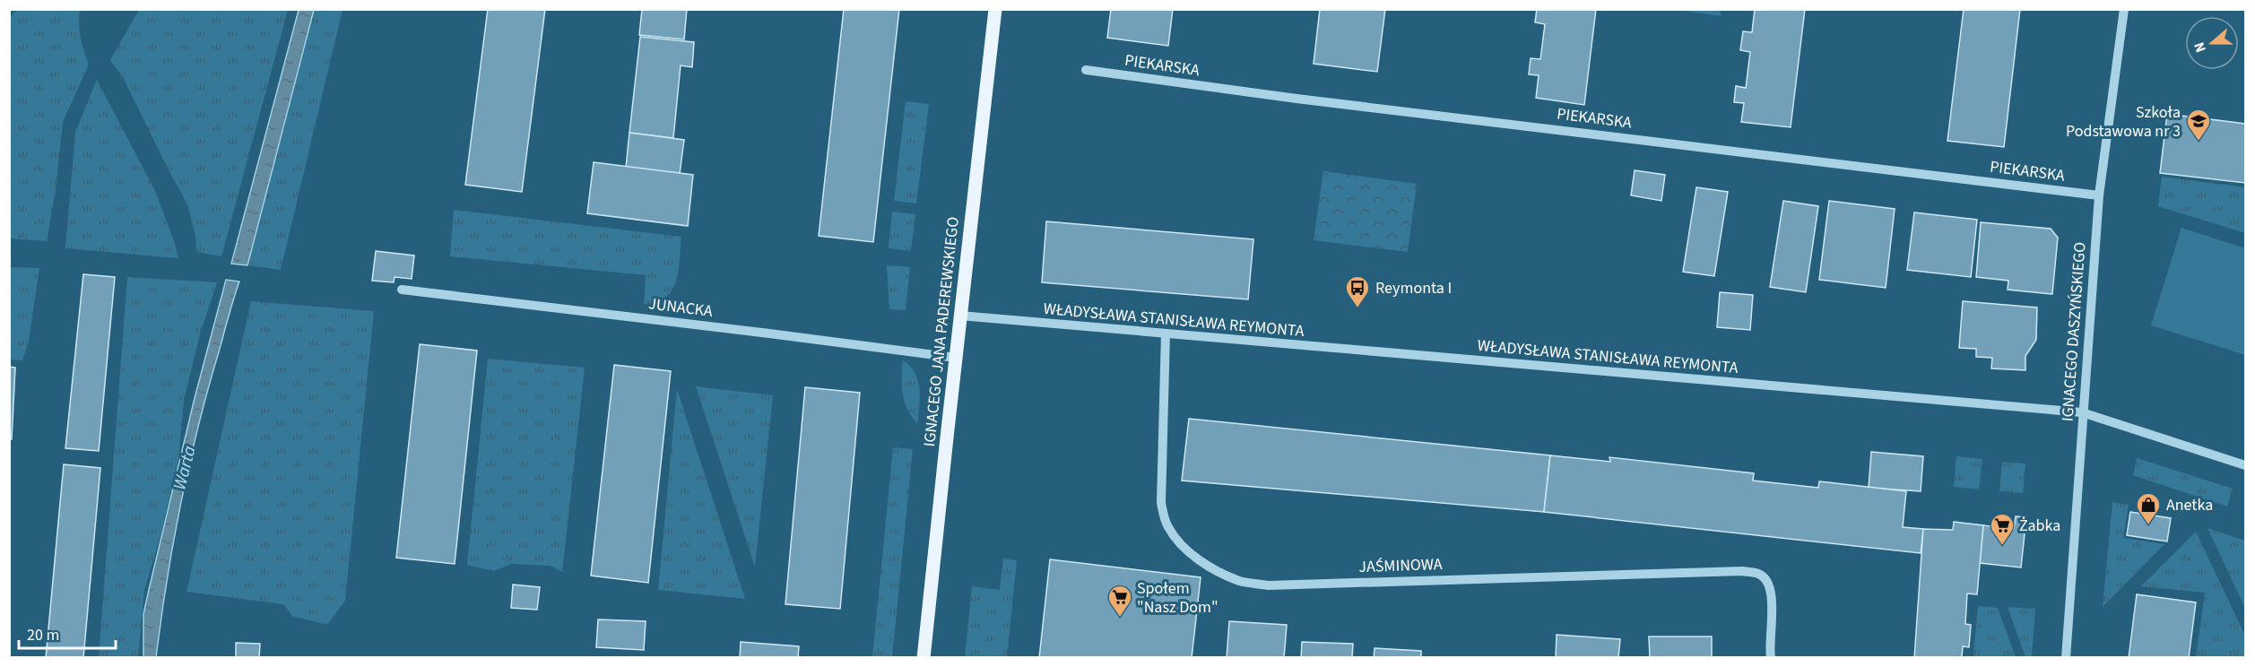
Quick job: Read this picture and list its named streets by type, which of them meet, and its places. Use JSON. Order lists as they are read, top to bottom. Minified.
{"streets":{"main road":["IGNACEGO JANA PADEREWSKIEGO"],"street":["PIEKARSKA","JUNACKA","WŁADYSŁAWA STANISŁAWA REYMONTA","IGNACEGO DASZYŃSKIEGO","JAŚMINOWA"]},"crossings":[["PIEKARSKA","IGNACEGO DASZYŃSKIEGO"],["JUNACKA","IGNACEGO JANA PADEREWSKIEGO"],["WŁADYSŁAWA STANISŁAWA REYMONTA","IGNACEGO JANA PADEREWSKIEGO"],["WŁADYSŁAWA STANISŁAWA REYMONTA","IGNACEGO DASZYŃSKIEGO"],["WŁADYSŁAWA STANISŁAWA REYMONTA","JAŚMINOWA"]],"water":["Warta"],"places":{"school or university":["Szkoła Podstawowa nr 3"],"bus stop":["Reymonta I"],"shop":["Anetka"],"supermarket":["Żabka","Społem \"Nasz Dom\""]},"scale_bar":"20 m","north":"left"}
